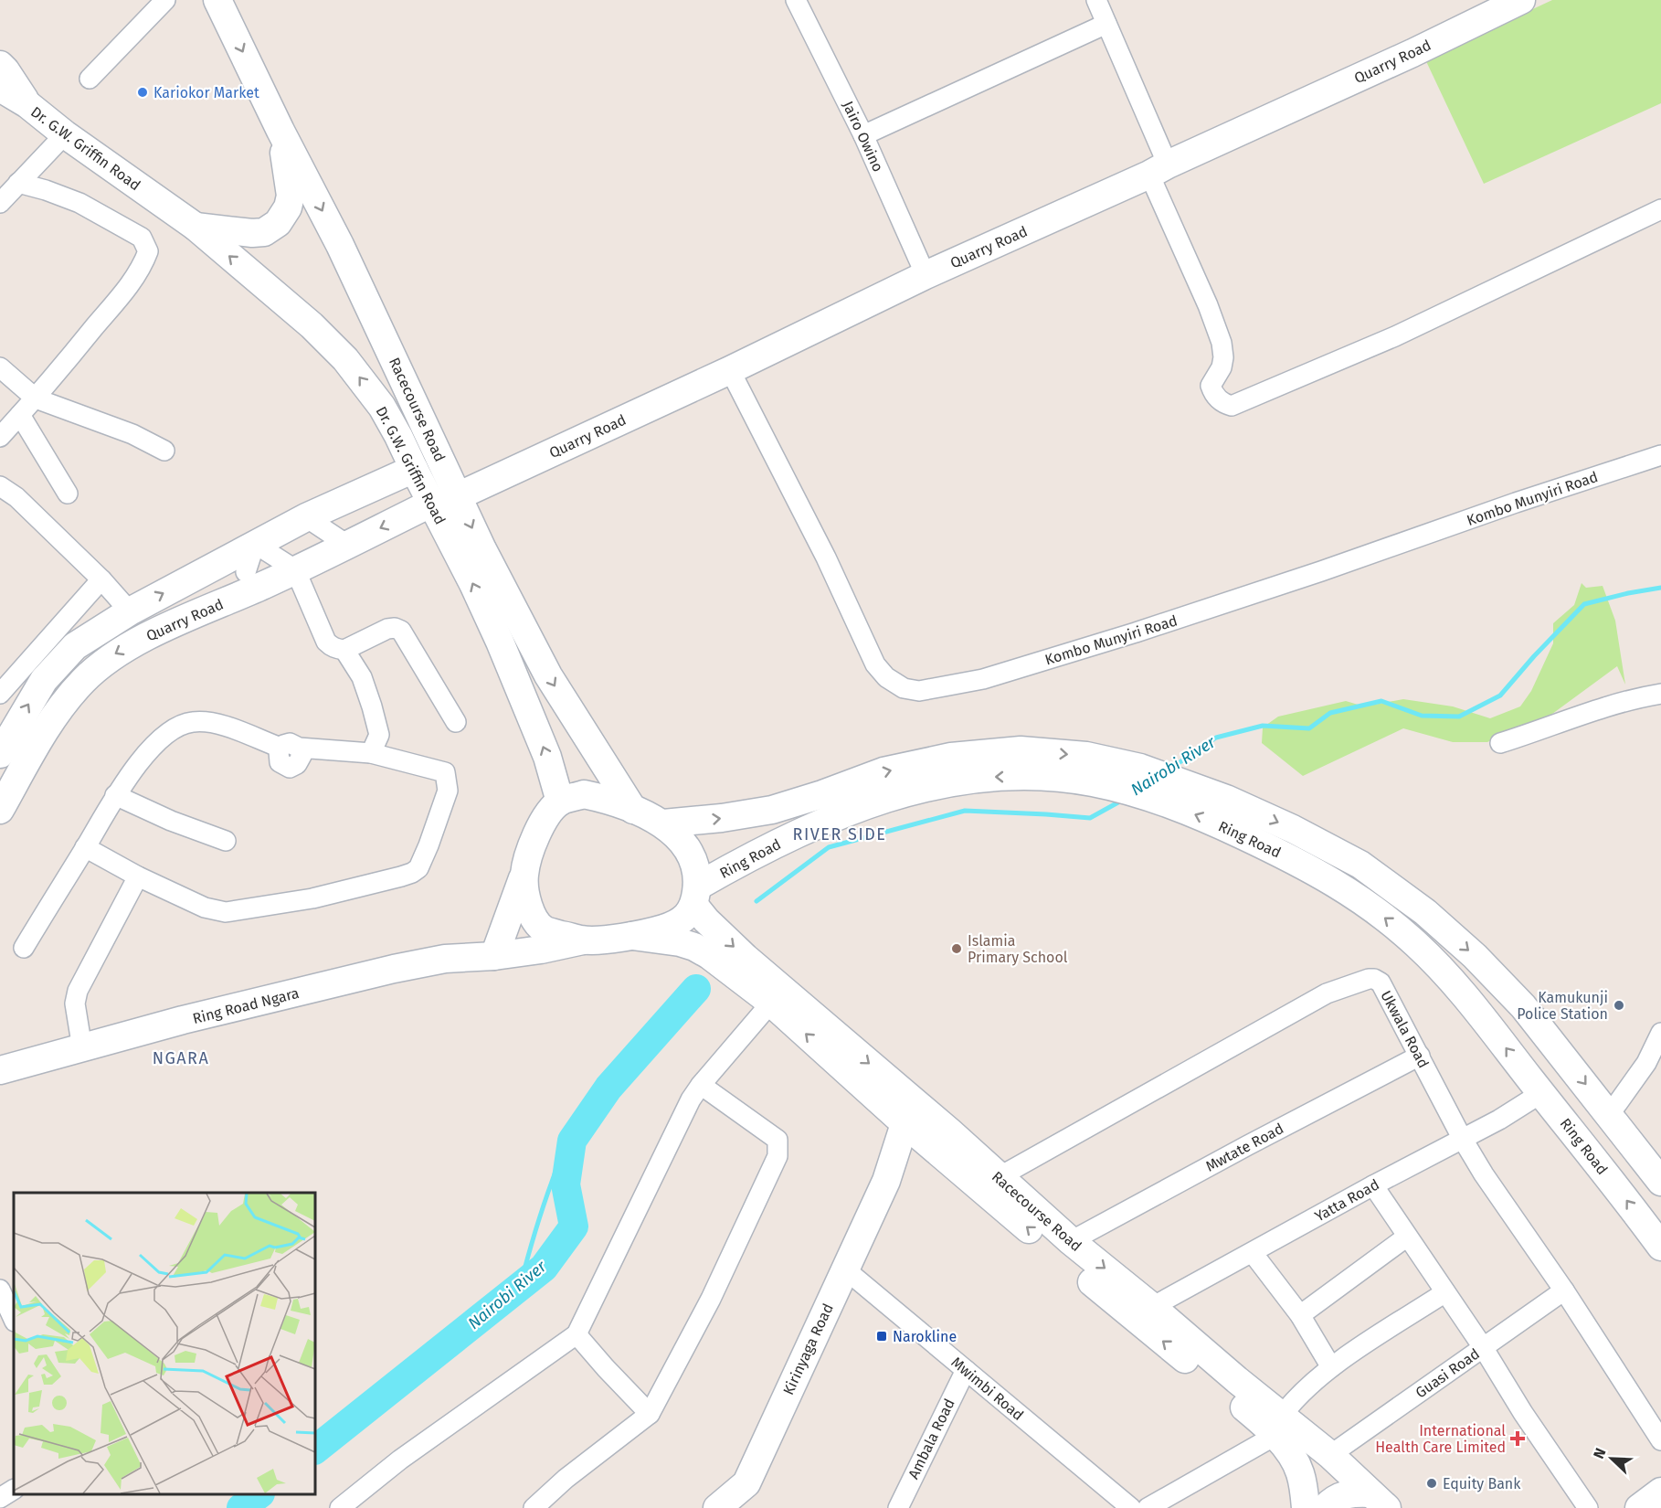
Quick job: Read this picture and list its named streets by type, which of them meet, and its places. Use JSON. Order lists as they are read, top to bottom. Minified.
{"streets":{"main road":["Quarry Road","Dr. G.W. Griffin Road","Racecourse Road","Ring Road","Ring Road Ngara","Kirinyaga Road"],"street":["Jairo Owino","Kombo Munyiri Road","Ukwala Road","Mwtate Road","Yatta Road","Guasi Road","Mwimbi Road","Ambala Road"]},"crossings":[["Quarry Road","Jairo Owino"],["Quarry Road","Dr. G.W. Griffin Road"],["Quarry Road","Racecourse Road"],["Quarry Road","Kombo Munyiri Road"],["Dr. G.W. Griffin Road","Racecourse Road"],["Dr. G.W. Griffin Road","Ring Road"],["Dr. G.W. Griffin Road","Ring Road Ngara"],["Racecourse Road","Ring Road"],["Racecourse Road","Ring Road Ngara"],["Racecourse Road","Ukwala Road"],["Racecourse Road","Mwtate Road"],["Racecourse Road","Yatta Road"],["Racecourse Road","Kirinyaga Road"],["Racecourse Road","Guasi Road"],["Ring Road","Ring Road Ngara"],["Ring Road","Yatta Road"],["Ukwala Road","Mwtate Road"],["Ukwala Road","Yatta Road"],["Ukwala Road","Guasi Road"],["Kirinyaga Road","Mwimbi Road"],["Mwimbi Road","Ambala Road"]],"one_way":["Dr. G.W. Griffin Road"],"districts":["RIVER SIDE","NGARA"],"water":["Nairobi River"],"places":{"other":["Kariokor Market","Islamia Primary School","Kamukunji Police Station","Equity Bank"],"transit":["Narokline"],"health":["International Health Care Limited"]},"north":"top left"}
